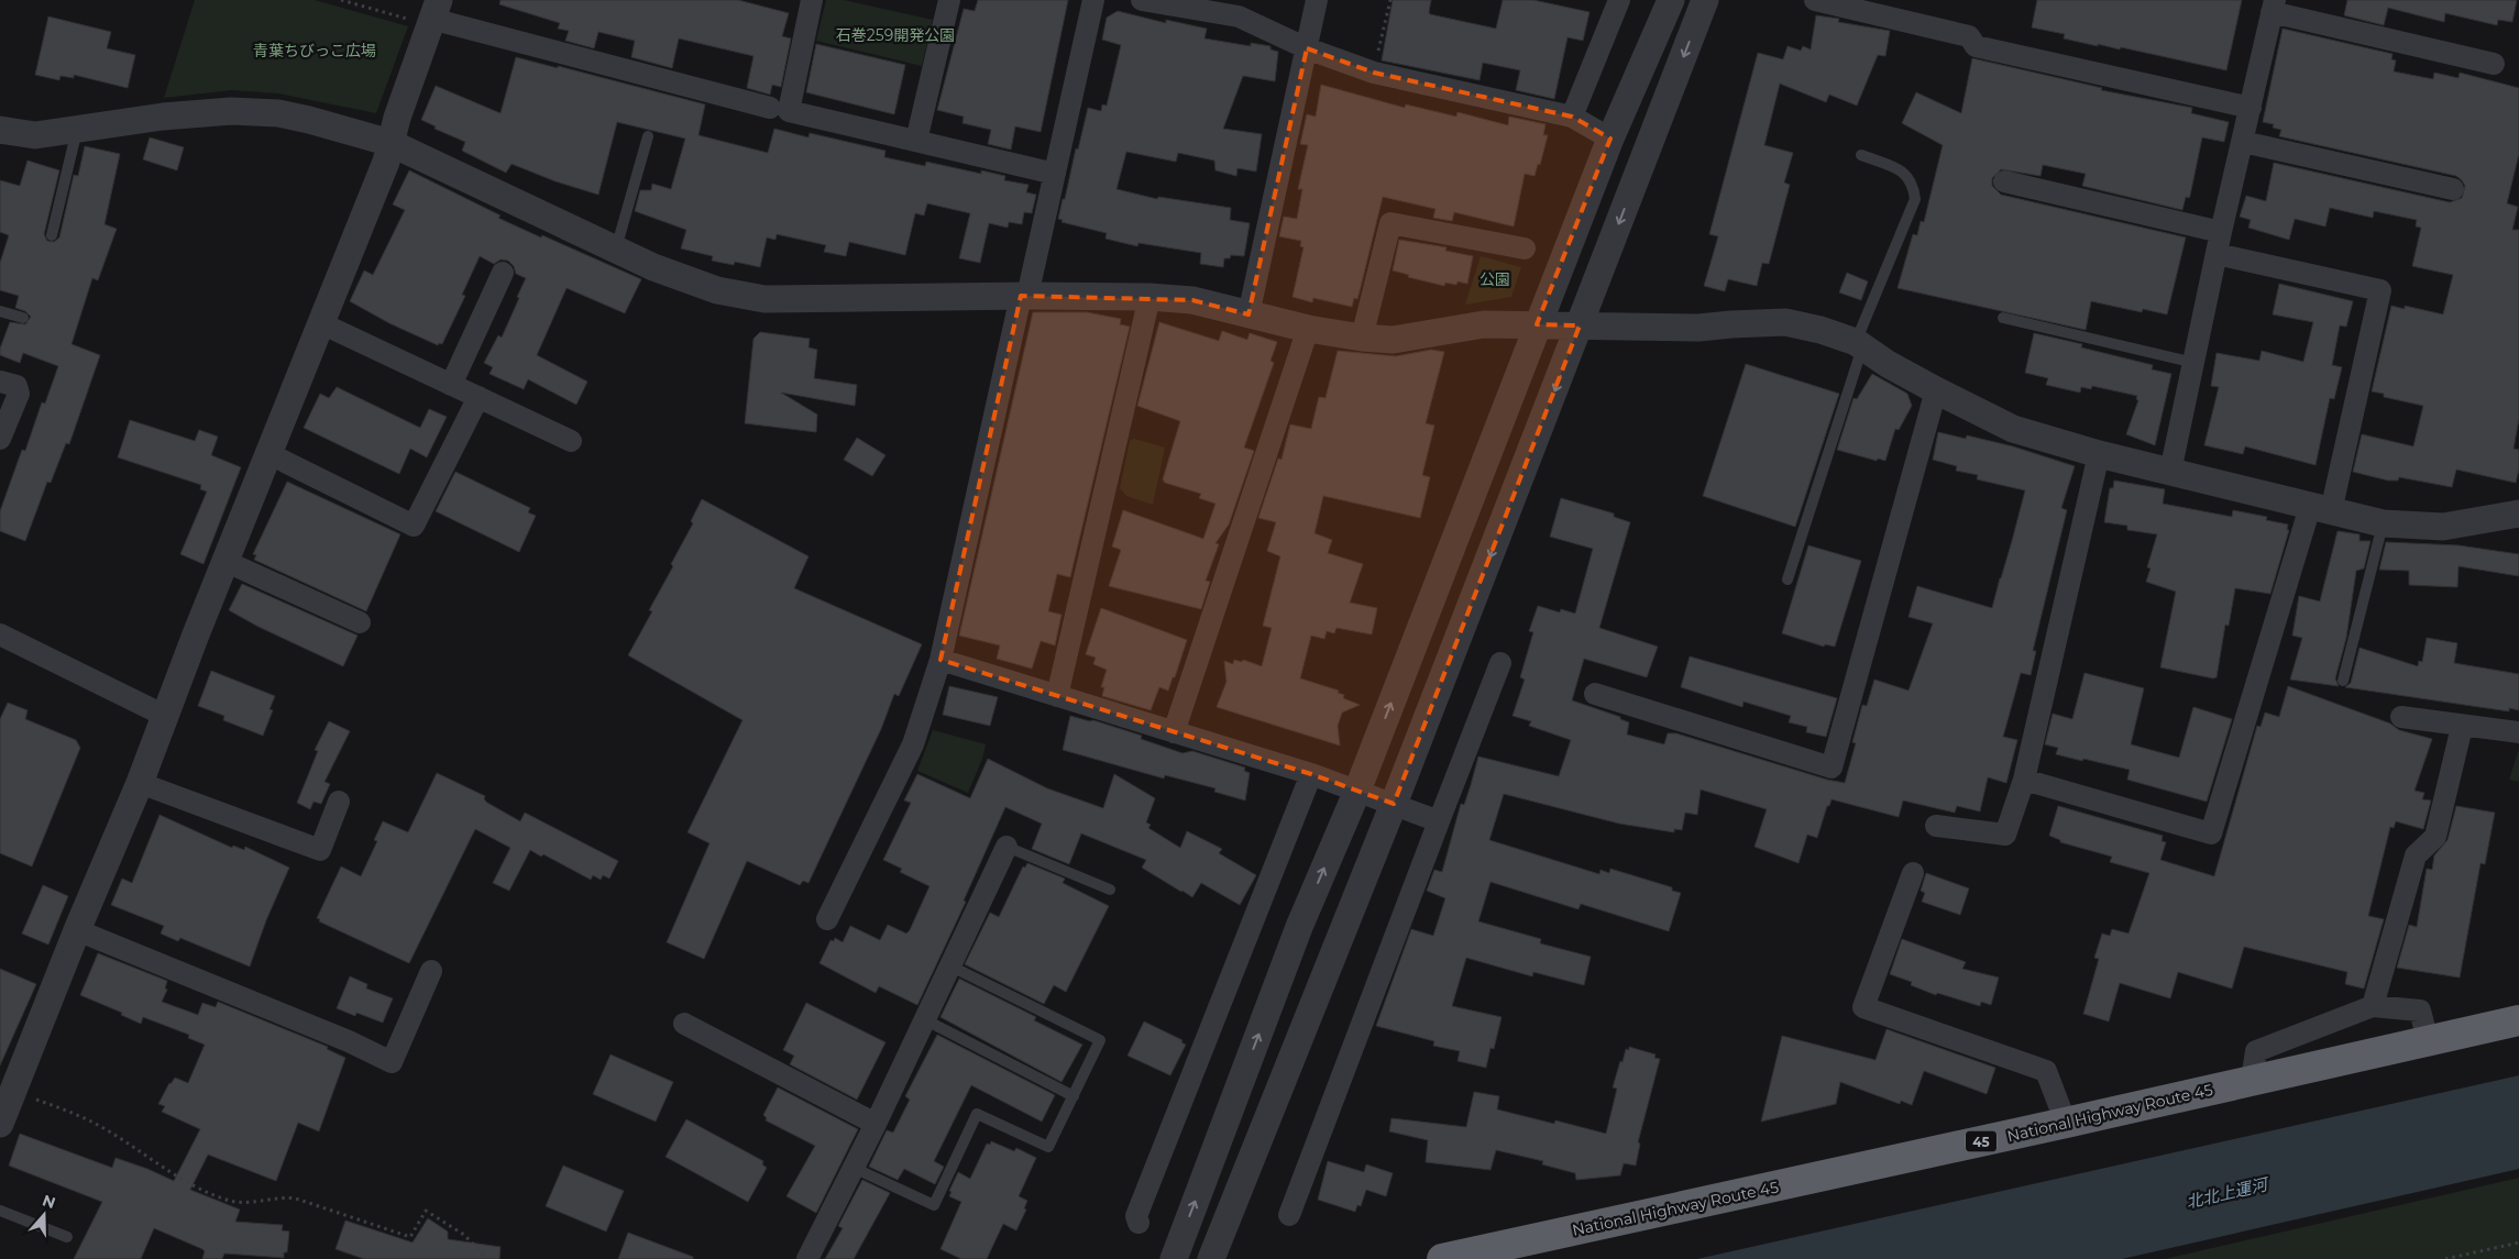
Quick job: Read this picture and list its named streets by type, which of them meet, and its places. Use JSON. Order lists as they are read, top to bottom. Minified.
{"streets":{"highway":["National Highway Route 45","45"]},"water":["北北上運河"],"parks":["石巻259開発公園","青葉ちびっこ広場","公園"],"north":"top"}
